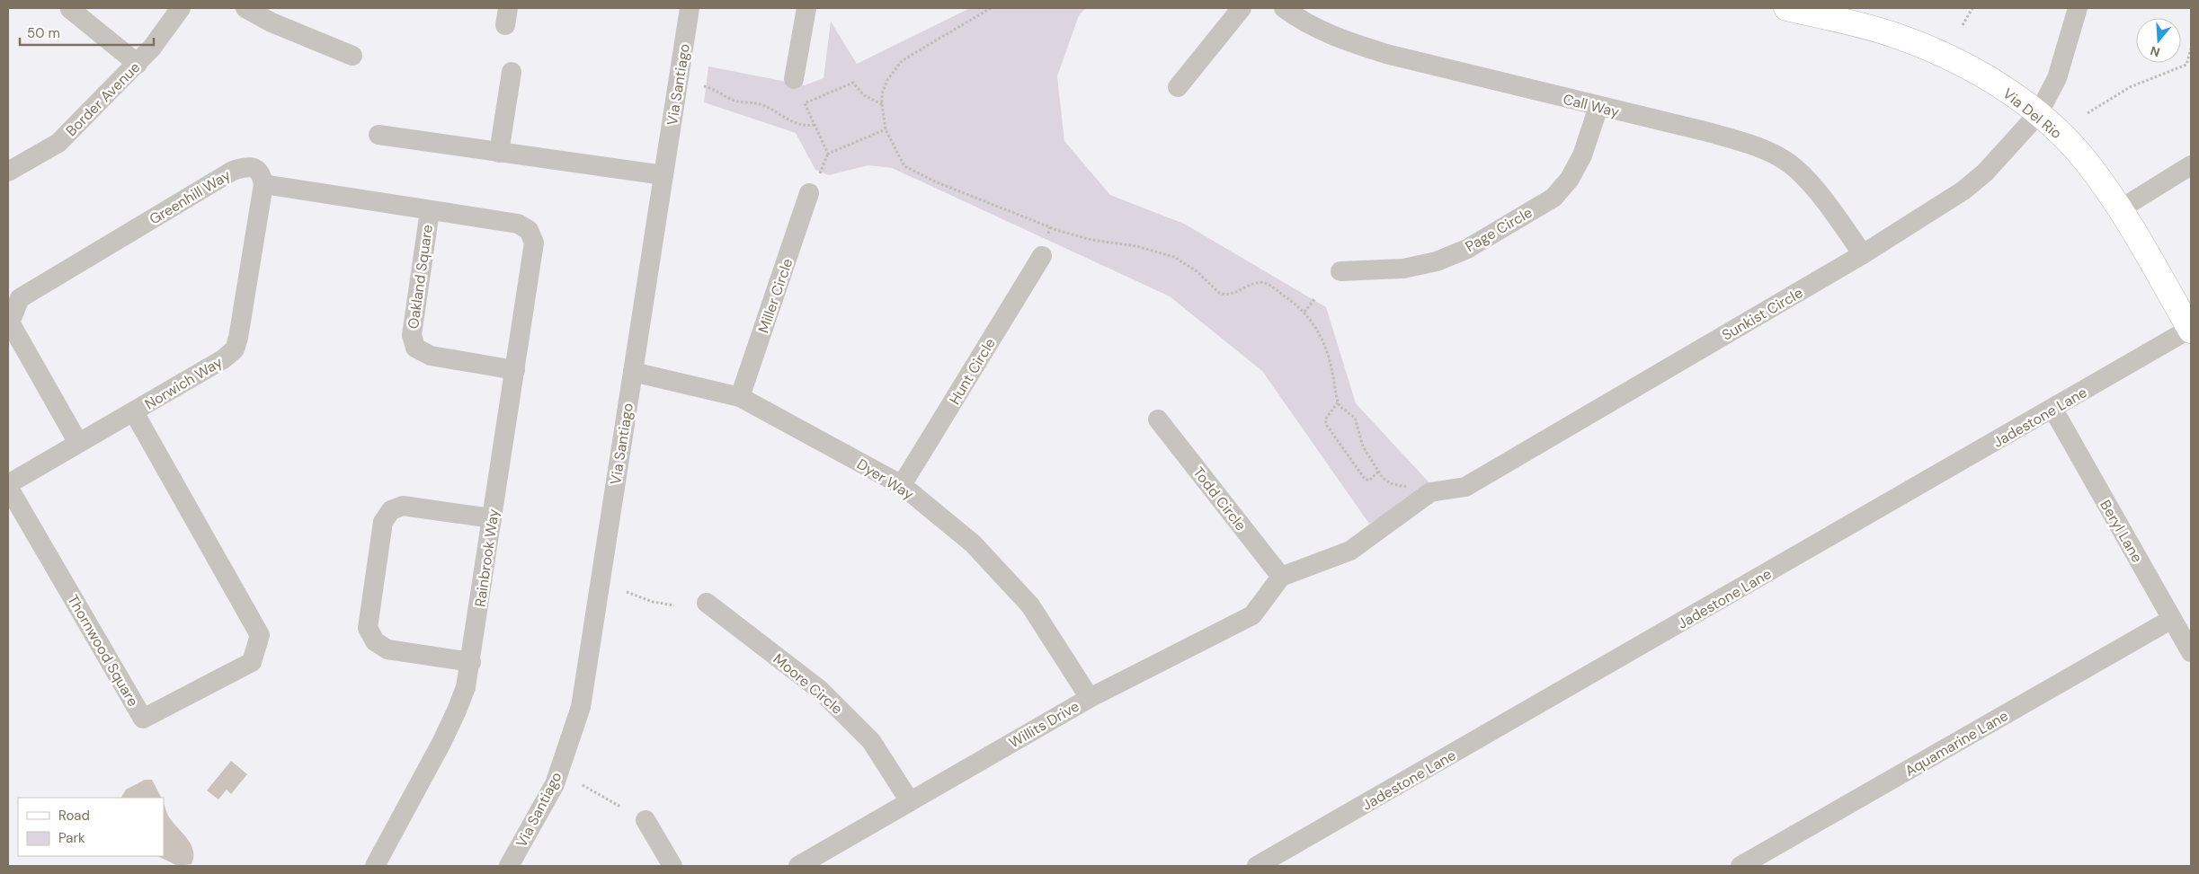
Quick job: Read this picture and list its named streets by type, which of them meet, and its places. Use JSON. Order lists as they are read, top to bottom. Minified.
{"streets":{"main road":["Via Del Rio"],"street":["Via Santiago","Border Avenue","Call Way","Greenhill Way","Page Circle","Oakland Square","Miller Circle","Sunkist Circle","Hunt Circle","Norwich Way","Jadestone Lane","Dyer Way","Todd Circle","Beryl Lane","Rainbrook Way","Thornwood Square","Moore Circle","Willits Drive","Aquamarine Lane"]},"crossings":[["Via Santiago","Dyer Way"],["Call Way","Page Circle"],["Call Way","Sunkist Circle"],["Via Del Rio","Sunkist Circle"],["Via Del Rio","Jadestone Lane"],["Greenhill Way","Norwich Way"],["Oakland Square","Rainbrook Way"],["Miller Circle","Dyer Way"],["Sunkist Circle","Todd Circle"],["Sunkist Circle","Willits Drive"],["Hunt Circle","Dyer Way"],["Norwich Way","Thornwood Square"],["Jadestone Lane","Beryl Lane"],["Dyer Way","Willits Drive"],["Todd Circle","Willits Drive"],["Beryl Lane","Aquamarine Lane"],["Moore Circle","Willits Drive"]],"legend":["Road","Park"],"scale_bar":"50 m","north":"bottom"}
